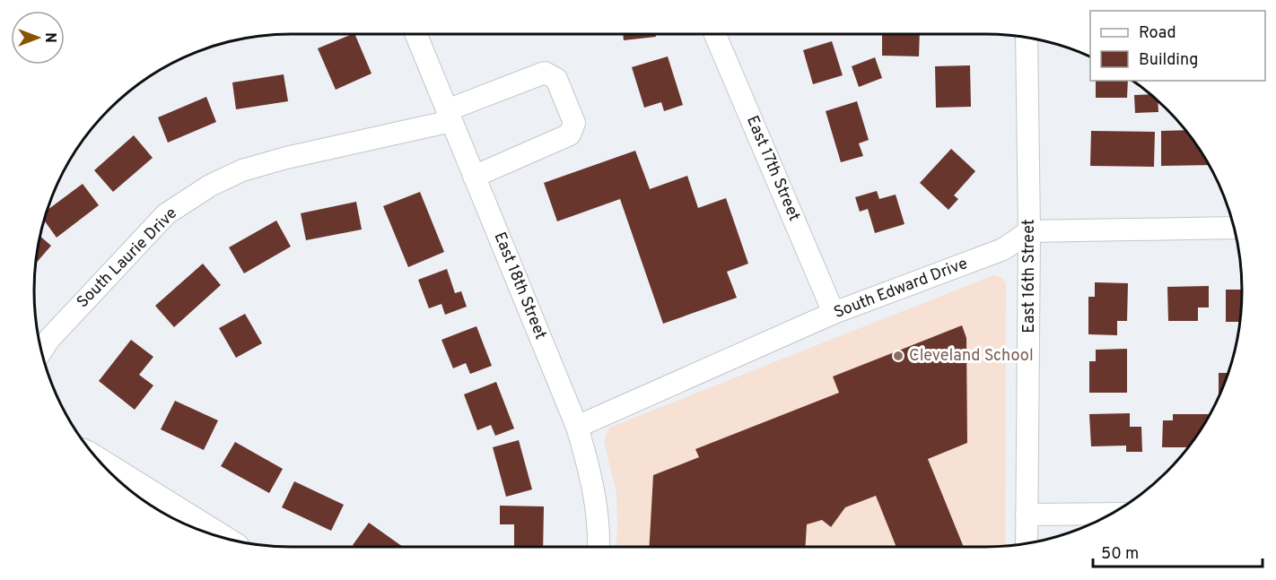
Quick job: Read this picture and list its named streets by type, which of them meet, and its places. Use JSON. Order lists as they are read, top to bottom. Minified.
{"streets":{"street":["East 17th Street","South Laurie Drive","East 16th Street","East 18th Street","South Edward Drive"]},"crossings":[["East 17th Street","South Edward Drive"],["South Laurie Drive","East 18th Street"],["East 16th Street","South Edward Drive"],["East 18th Street","South Edward Drive"]],"places":["Cleveland School"],"legend":["Road","Building"],"scale_bar":"50 m","north":"right"}
